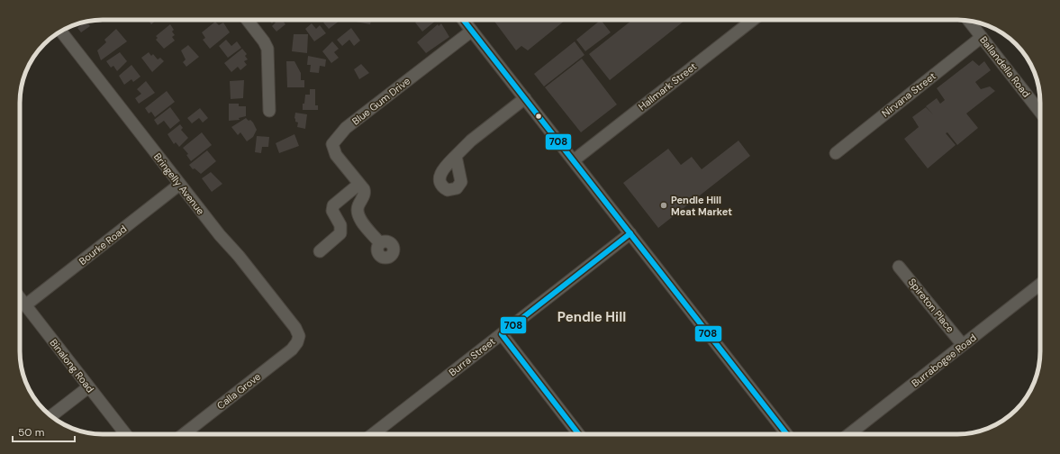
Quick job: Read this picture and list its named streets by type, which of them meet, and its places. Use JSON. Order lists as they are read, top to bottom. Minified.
{"streets":{"street":["Ballandella Road","Hallmark Street","Nirvana Street","Blue Gum Drive","Bringelly Avenue","Bourke Road","Spireton Place","Burra Street","Burrabogee Road","Binalong Road","Calla Grove"]},"crossings":[["Ballandella Road","Nirvana Street"],["Bringelly Avenue","Bourke Road"],["Bringelly Avenue","Calla Grove"],["Bourke Road","Binalong Road"],["Spireton Place","Burrabogee Road"]],"districts":["Pendle Hill"],"places":["Pendle Hill Meat Market"],"lines":["transit line 708"],"scale_bar":"50 m"}
